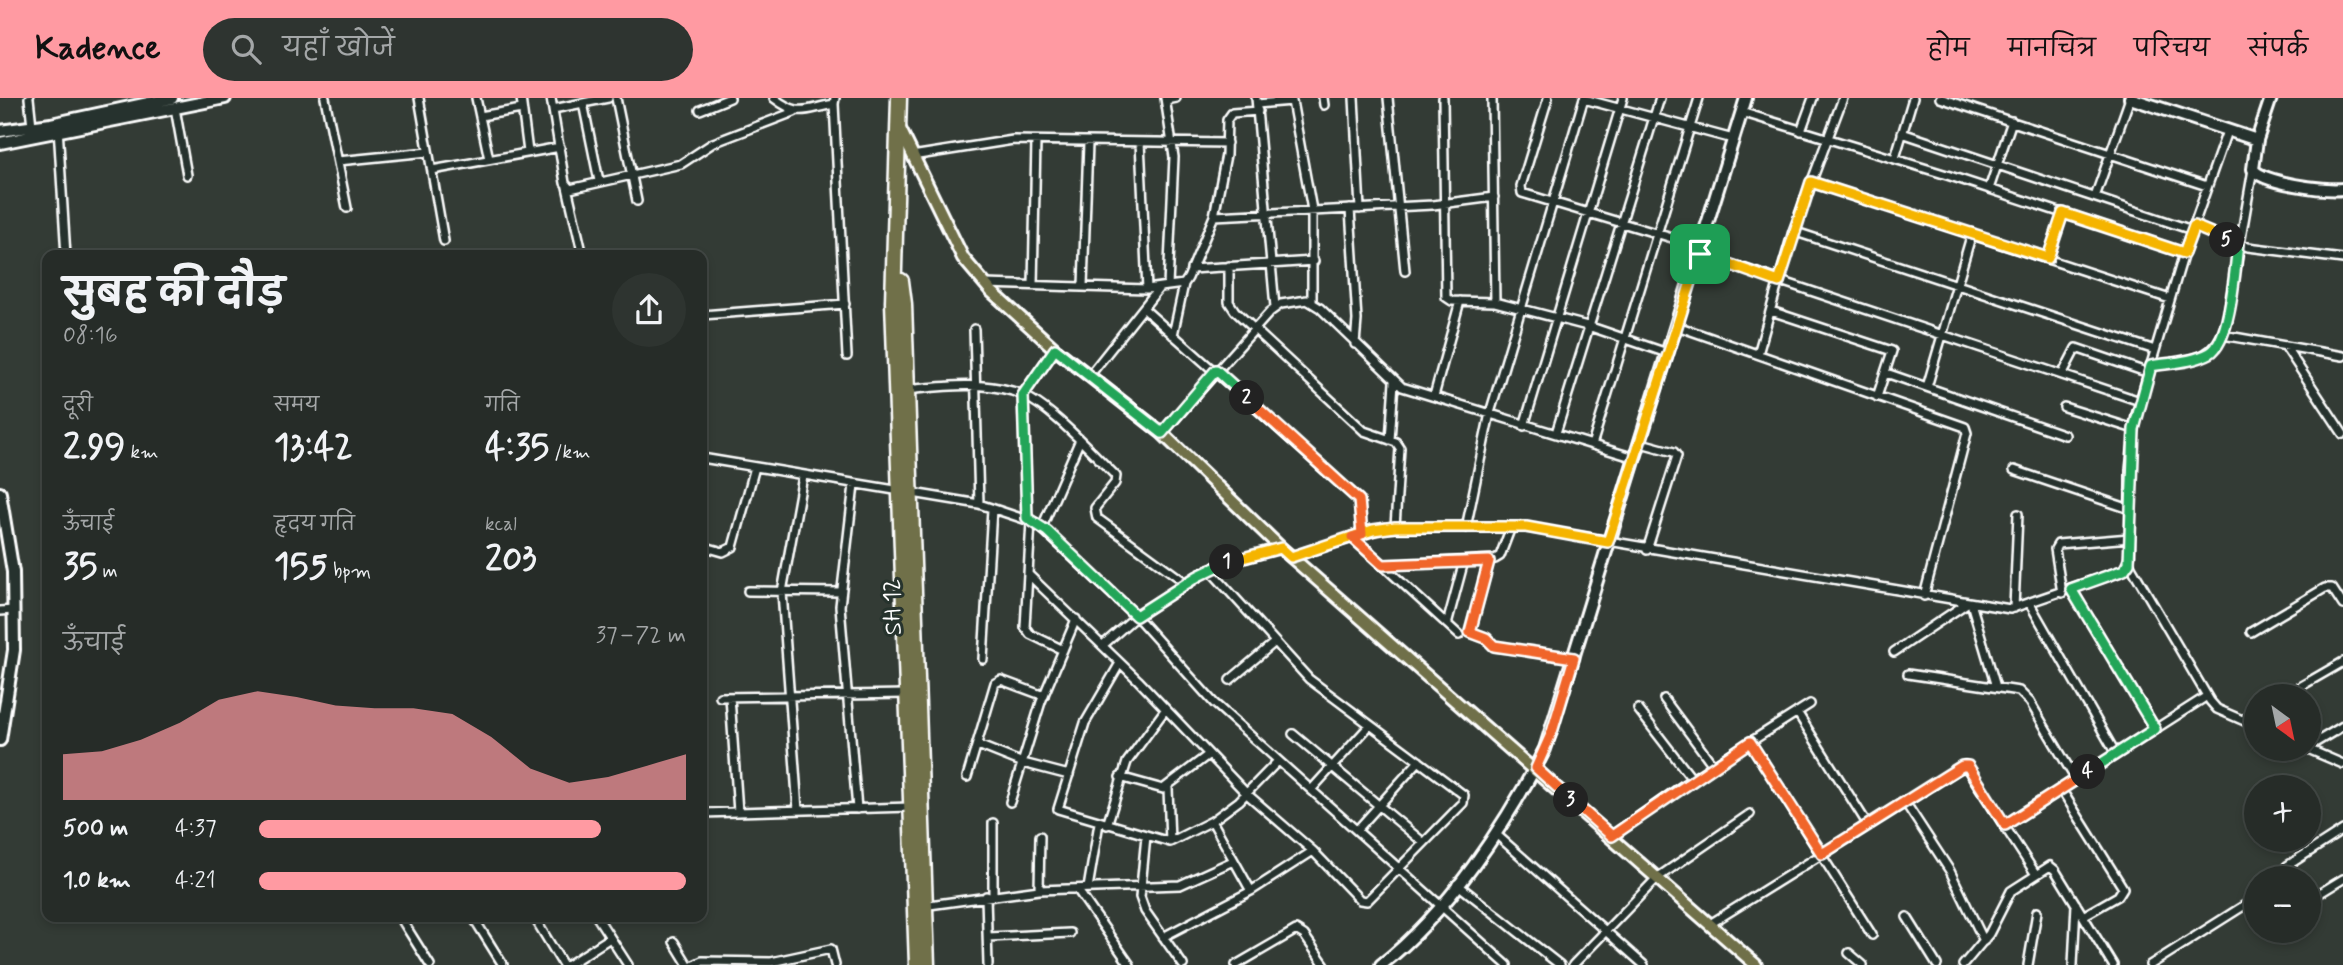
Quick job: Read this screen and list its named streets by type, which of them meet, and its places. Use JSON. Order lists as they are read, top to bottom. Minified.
{"streets":{"highway":["SH 12"]},"north":"bottom right","page":{"header":"Kadence","search":"यहाँ खोजें","nav":["होम","मानचित्र","परिचय","संपर्क"],"pins":["5","2","1","4","3"],"heading":["सुबह की दौड़","08:16"],"stats":[["दूरी","2.99 km"],["समय","13:42"],["गति","4:35 /km"],["ऊँचाई","35 m"],["हृदय गति","155 bpm"],["kcal","203"]],"chart":["ऊँचाई","37–72 m"],"map_buttons":["+","−"],"list":[{"name":"500 m","note":"4:37"},{"name":"1.0 km","note":"4:21"}]}}
